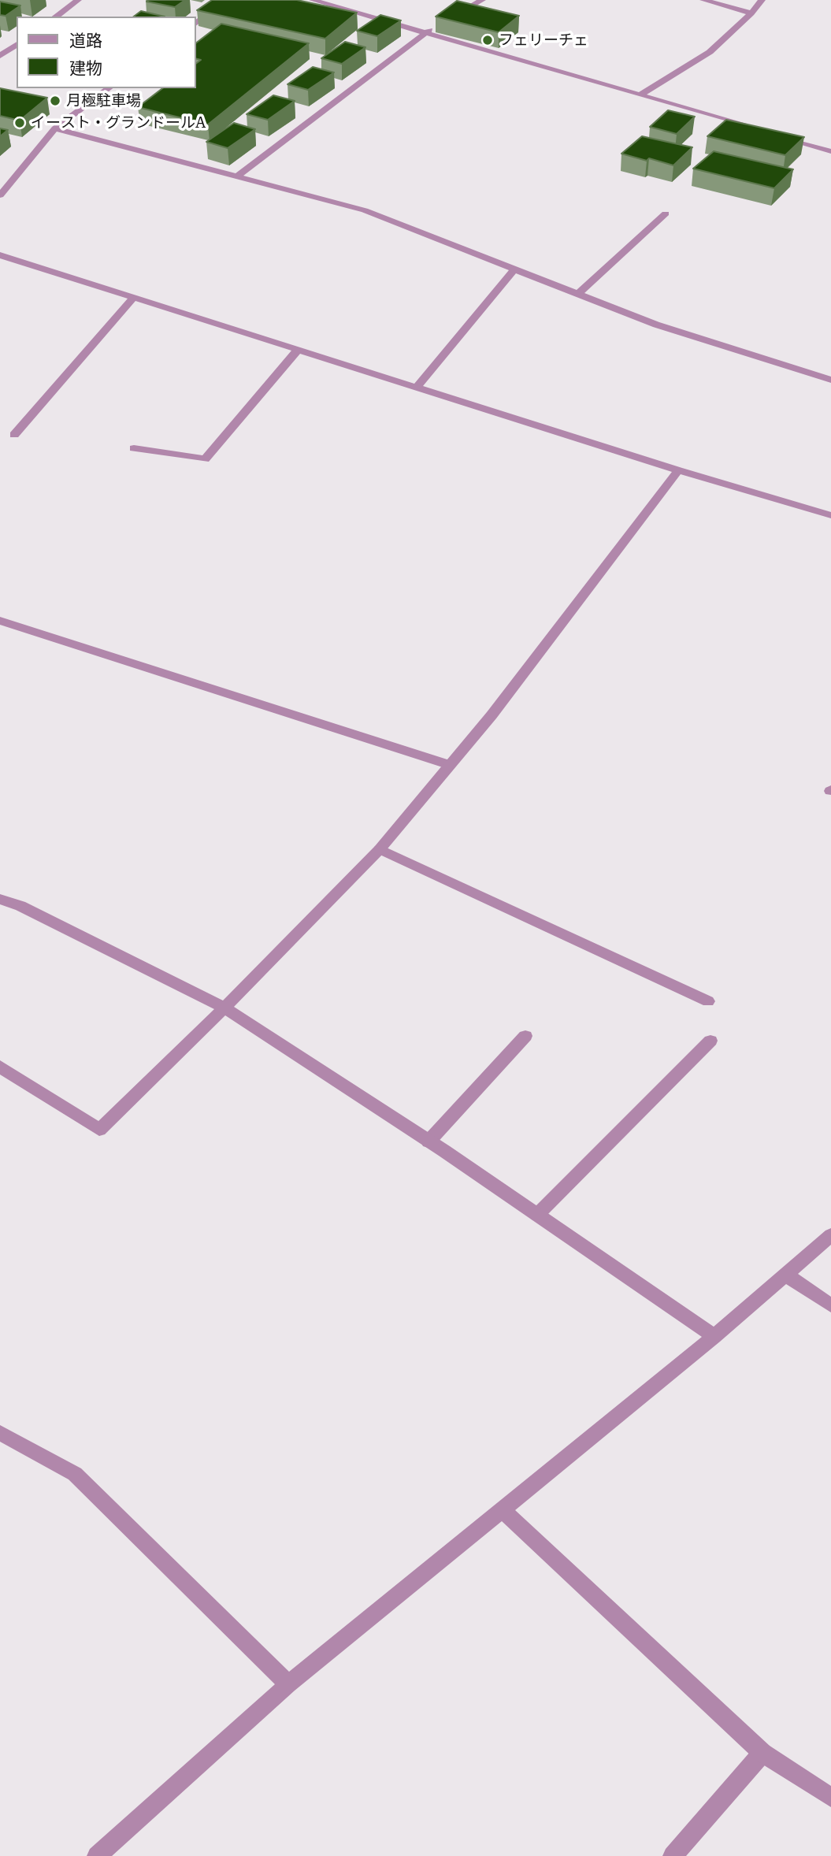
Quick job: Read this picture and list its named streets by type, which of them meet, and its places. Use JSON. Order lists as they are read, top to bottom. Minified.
{"places":["フェリーチェ","月極駐車場","イースト・グランドールA"],"legend":["道路","建物"]}
